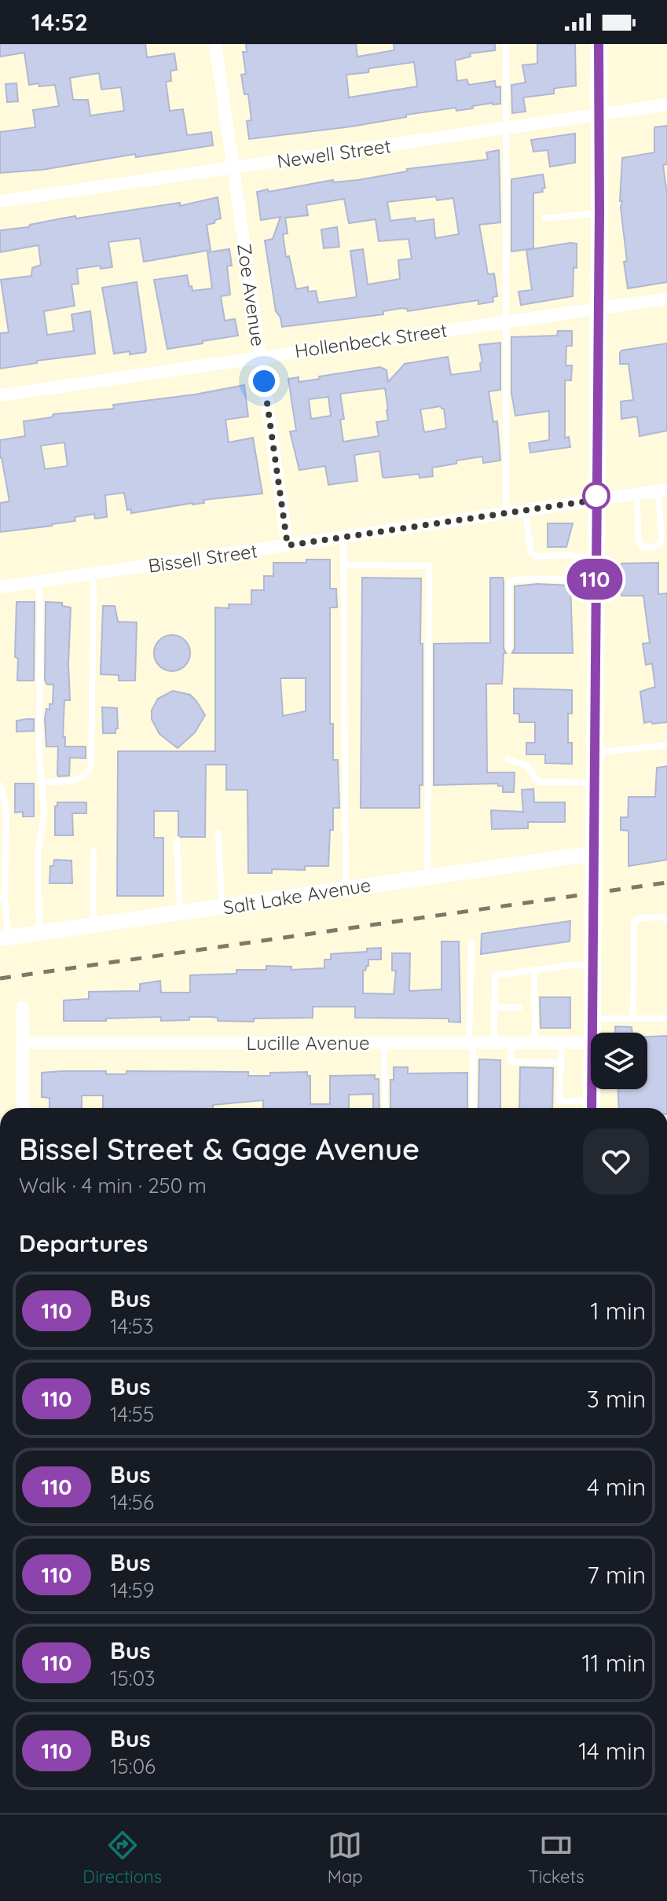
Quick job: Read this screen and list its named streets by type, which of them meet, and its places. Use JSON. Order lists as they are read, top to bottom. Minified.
{"streets":{"street":["Newell Street","Zoe Avenue","Hollenbeck Street","Bissell Street","Salt Lake Avenue","Lucille Avenue"]},"crossings":[["Newell Street","Zoe Avenue"],["Zoe Avenue","Hollenbeck Street"],["Zoe Avenue","Bissell Street"]],"lines":["bus line 110"],"page":{"status":"14:52","on_map":"110","heading":[["Bissel Street & Gage Avenue","Walk · 4 min · 250 m"],"Departures"],"list":[{"mark":"110","name":"Bus","note":"14:53","value":"1 min"},{"mark":"110","name":"Bus","note":"14:55","value":"3 min"},{"mark":"110","name":"Bus","note":"14:56","value":"4 min"},{"mark":"110","name":"Bus","note":"14:59","value":"7 min"},{"mark":"110","name":"Bus","note":"15:03","value":"11 min"},{"mark":"110","name":"Bus","note":"15:06","value":"14 min"}],"tabs":["Directions","Map","Tickets"]}}
